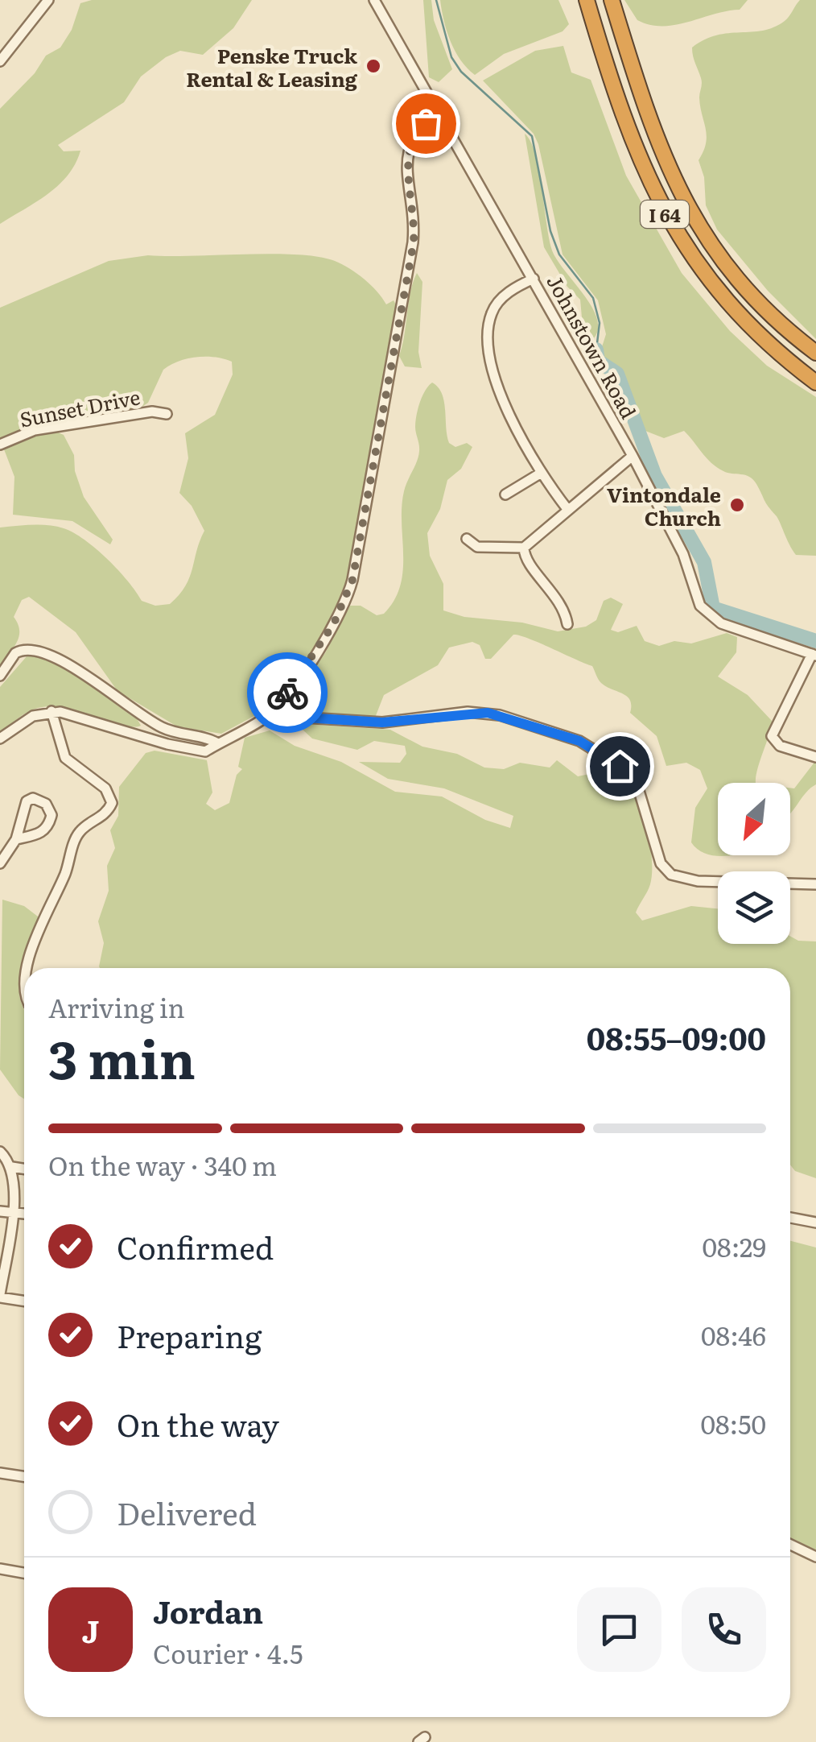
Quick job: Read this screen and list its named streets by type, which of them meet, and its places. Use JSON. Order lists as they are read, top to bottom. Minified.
{"streets":{"highway":["I 64"],"street":["Johnstown Road","Sunset Drive"]},"places":["Penske Truck Rental & Leasing","Vintondale Church"],"north":"bottom left","page":{"heading":["3 min","Arriving in","08:55–09:00"],"panel":["Jordan","Courier · 4.5"],"bar":"On the way · 340 m","list":[["Confirmed","08:29"],["Preparing","08:46"],["On the way","08:50"],"Delivered"],"round":"J"}}
